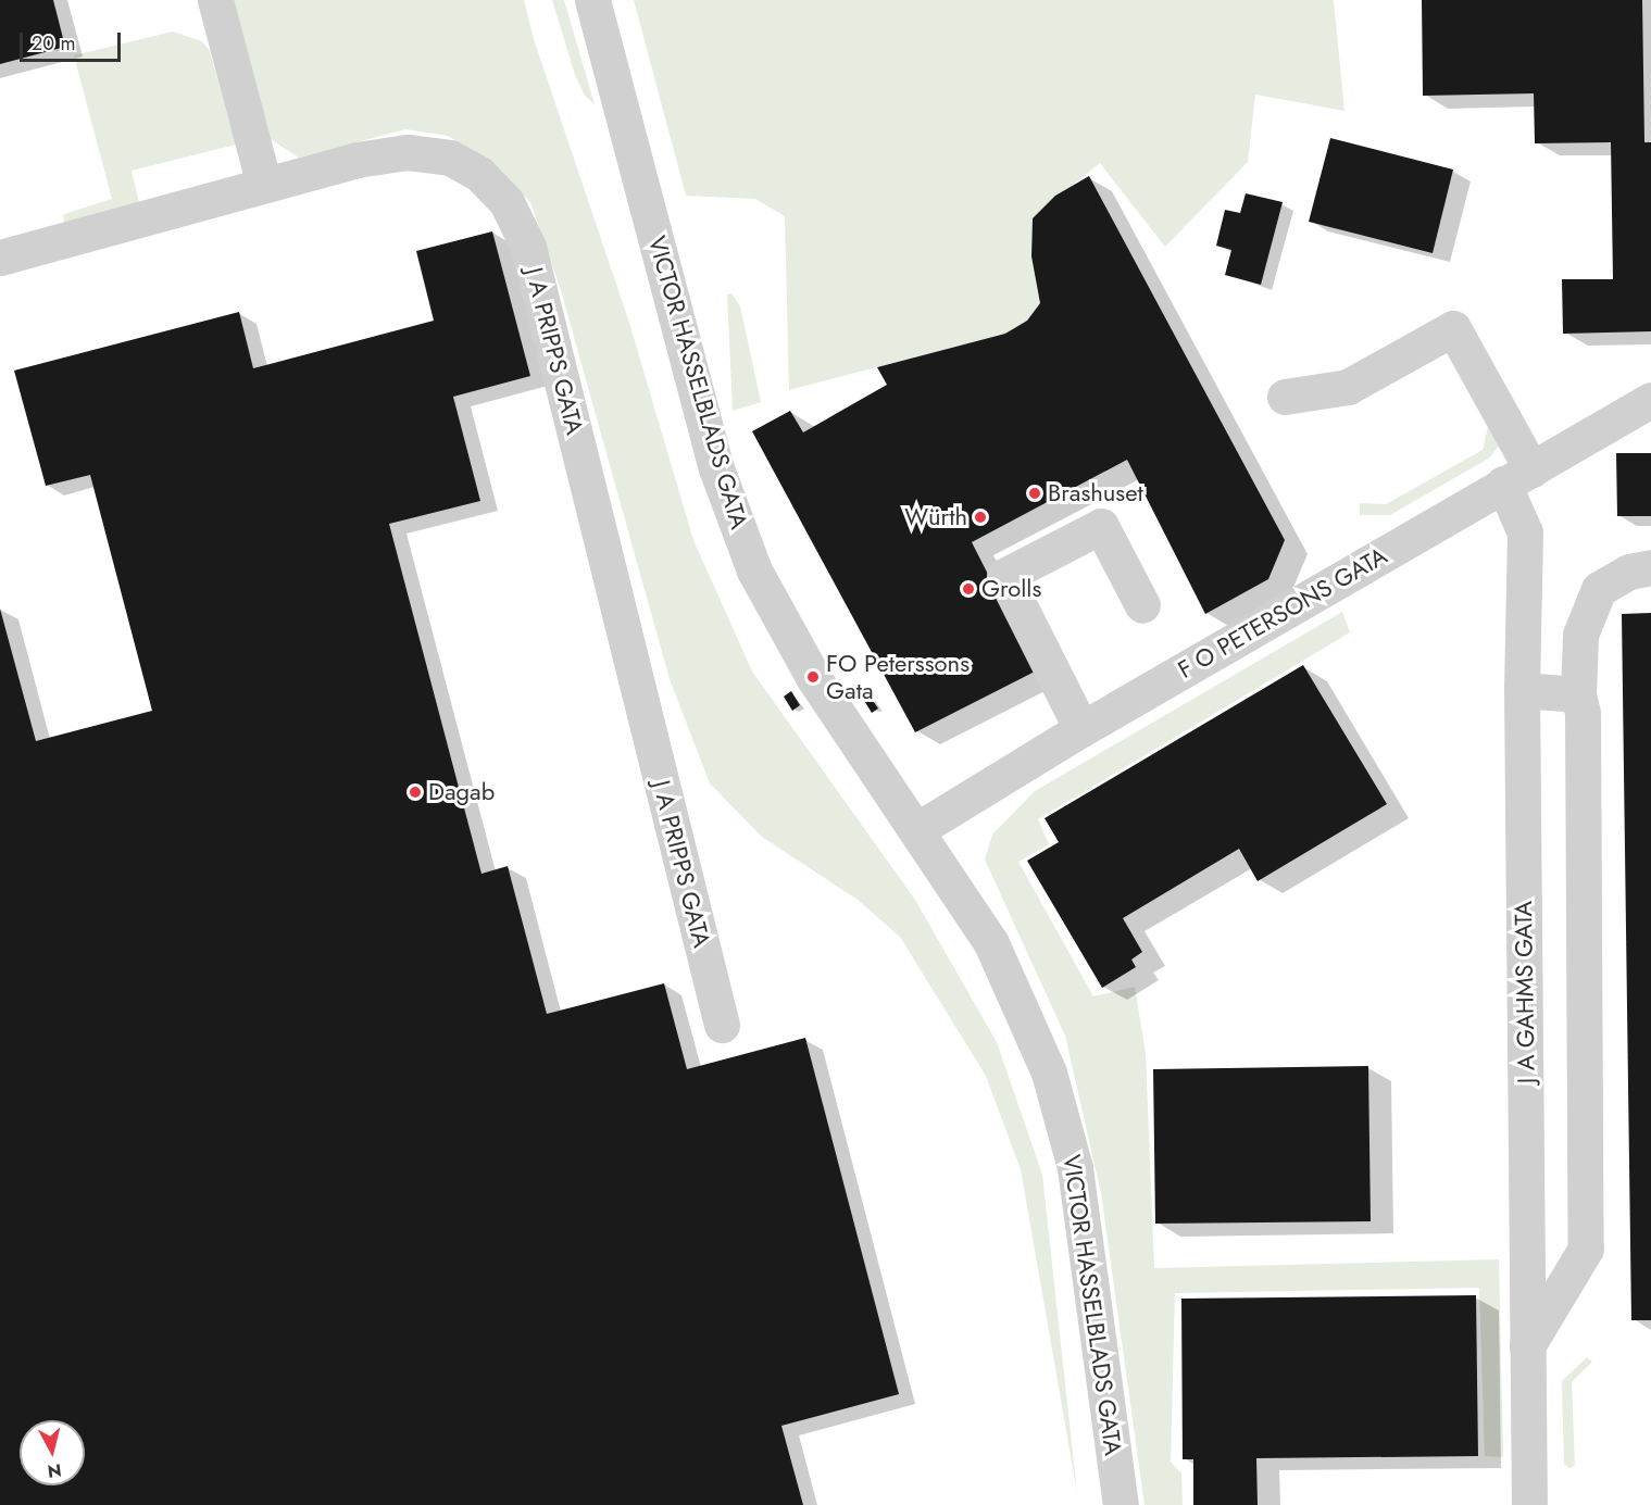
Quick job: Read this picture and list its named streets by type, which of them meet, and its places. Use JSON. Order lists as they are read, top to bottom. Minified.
{"streets":{"street":["J A PRIPPS GATA","VICTOR HASSELBLADS GATA","F O PETERSONS GATA","J A GAHMS GATA"]},"crossings":[["VICTOR HASSELBLADS GATA","F O PETERSONS GATA"],["F O PETERSONS GATA","J A GAHMS GATA"]],"places":["Brashuset","Würth","Grolls","FO Peterssons Gata","Dagab"],"scale_bar":"20 m","north":"bottom"}
